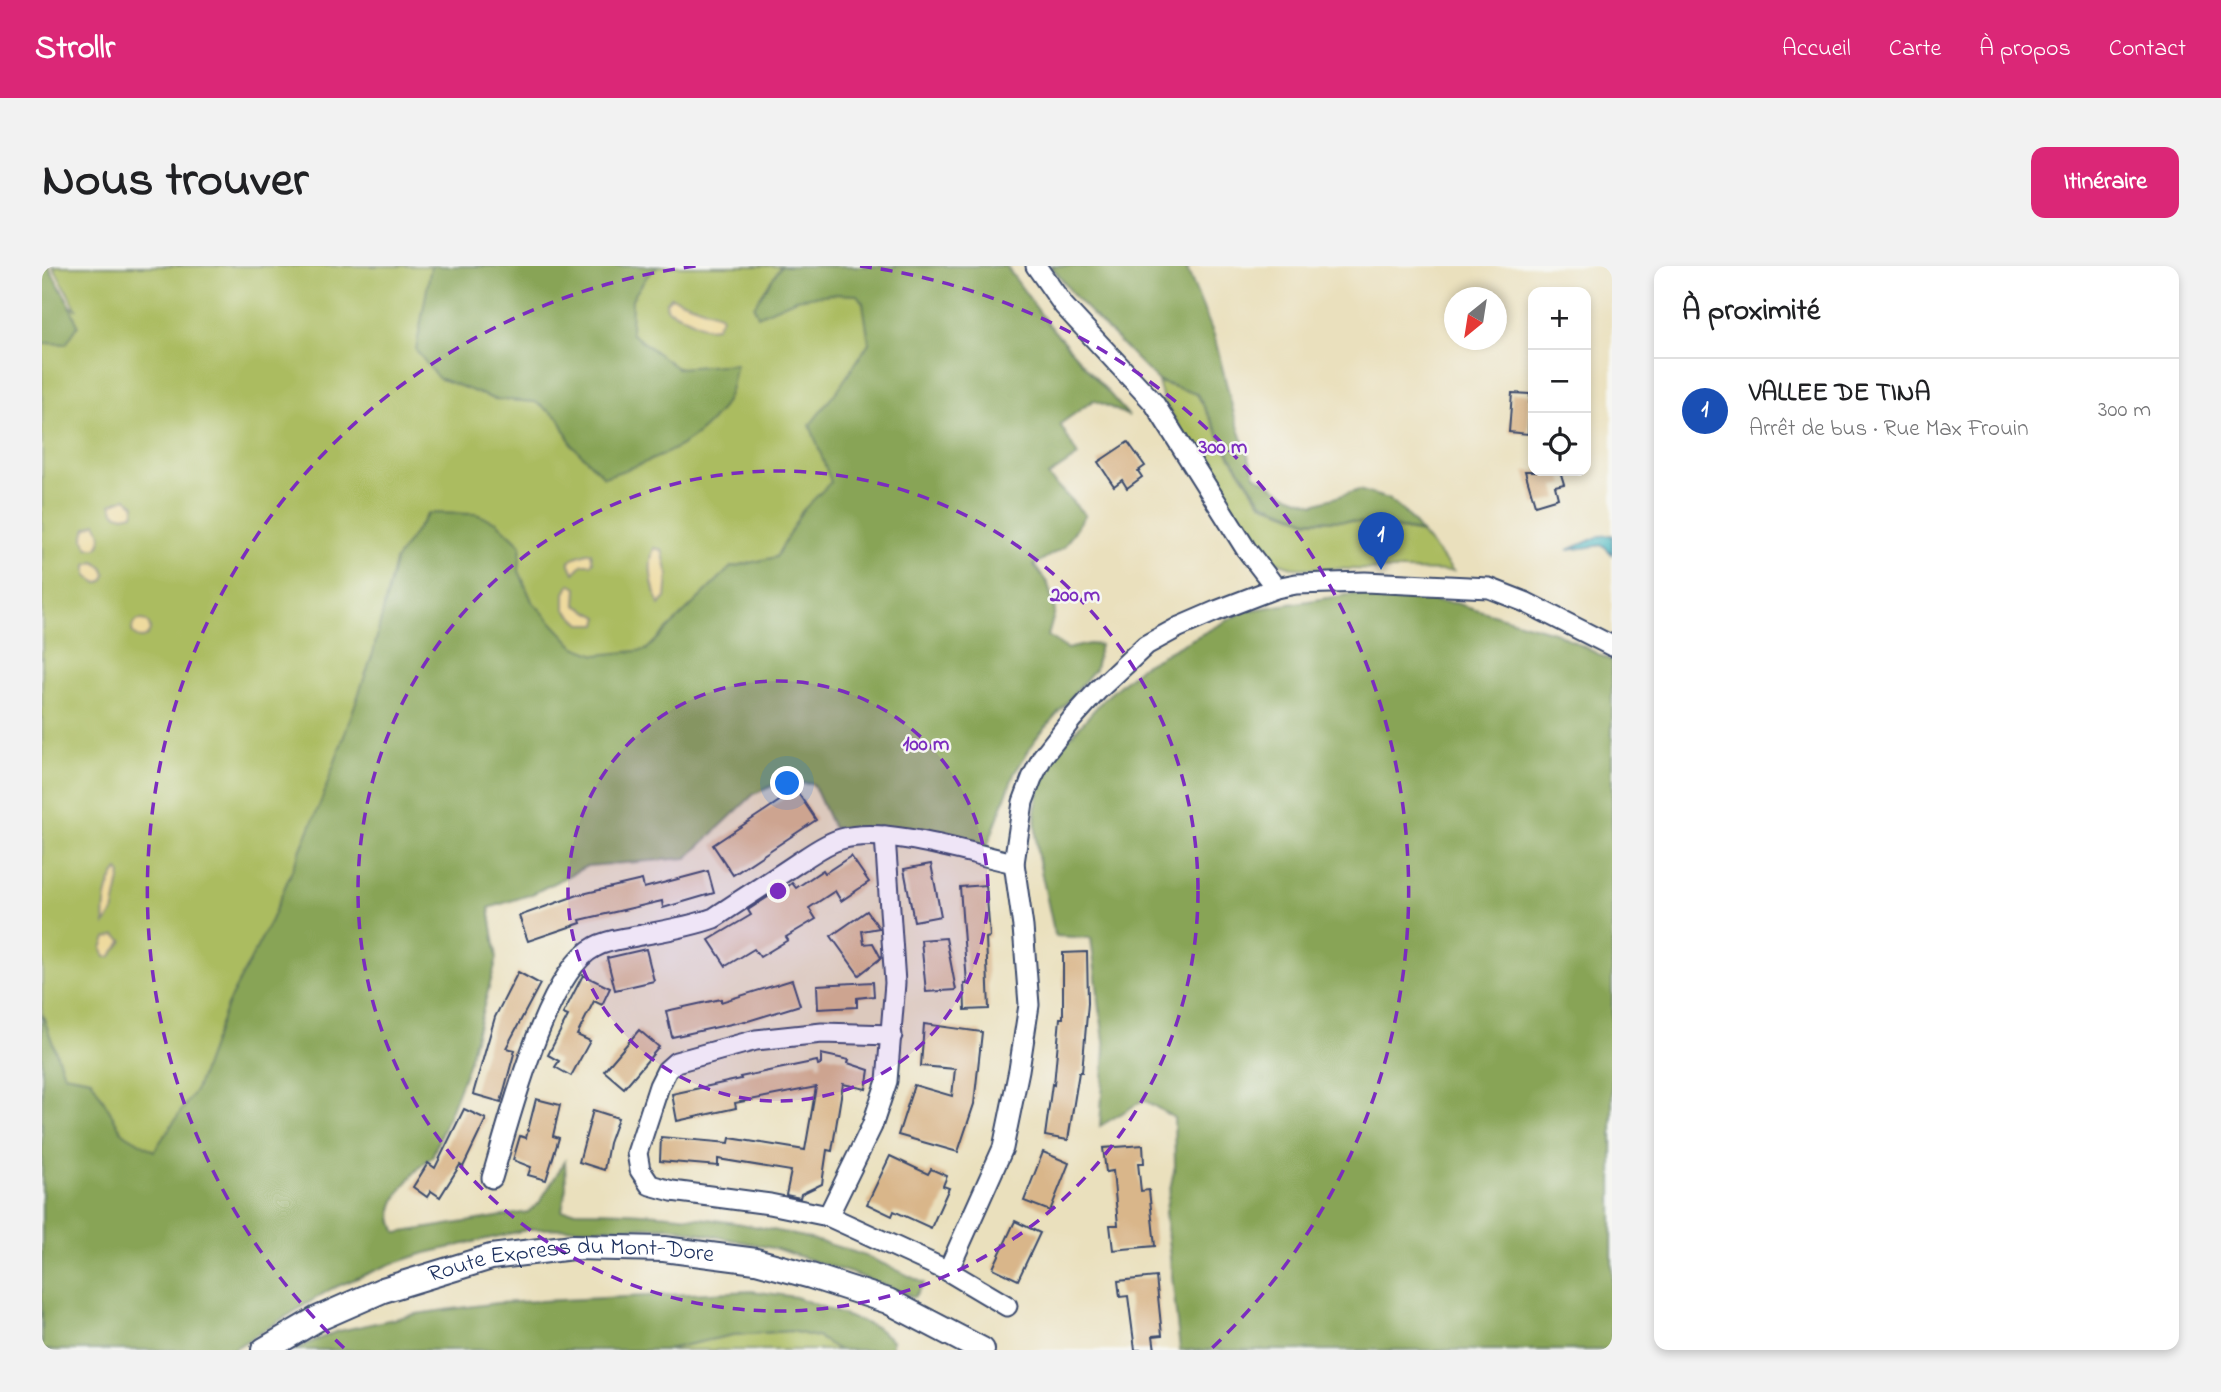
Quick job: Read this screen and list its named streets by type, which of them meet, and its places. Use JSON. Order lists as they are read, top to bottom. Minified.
{"streets":{"main road":["Route Express du Mont-Dore"]},"north":"bottom left","page":{"header":"Strollr","nav":["Accueil","Carte","À propos","Contact"],"title":"Nous trouver","buttons":"Itinéraire","heading":"À proximité","map_buttons":["+","−"],"list":[{"mark":"1","name":"VALLEE DE TINA","note":"Arrêt de bus · Rue Max Frouin","value":"300 m"}],"pins":"1"},"rings":["300 m","200 m","100 m"]}
